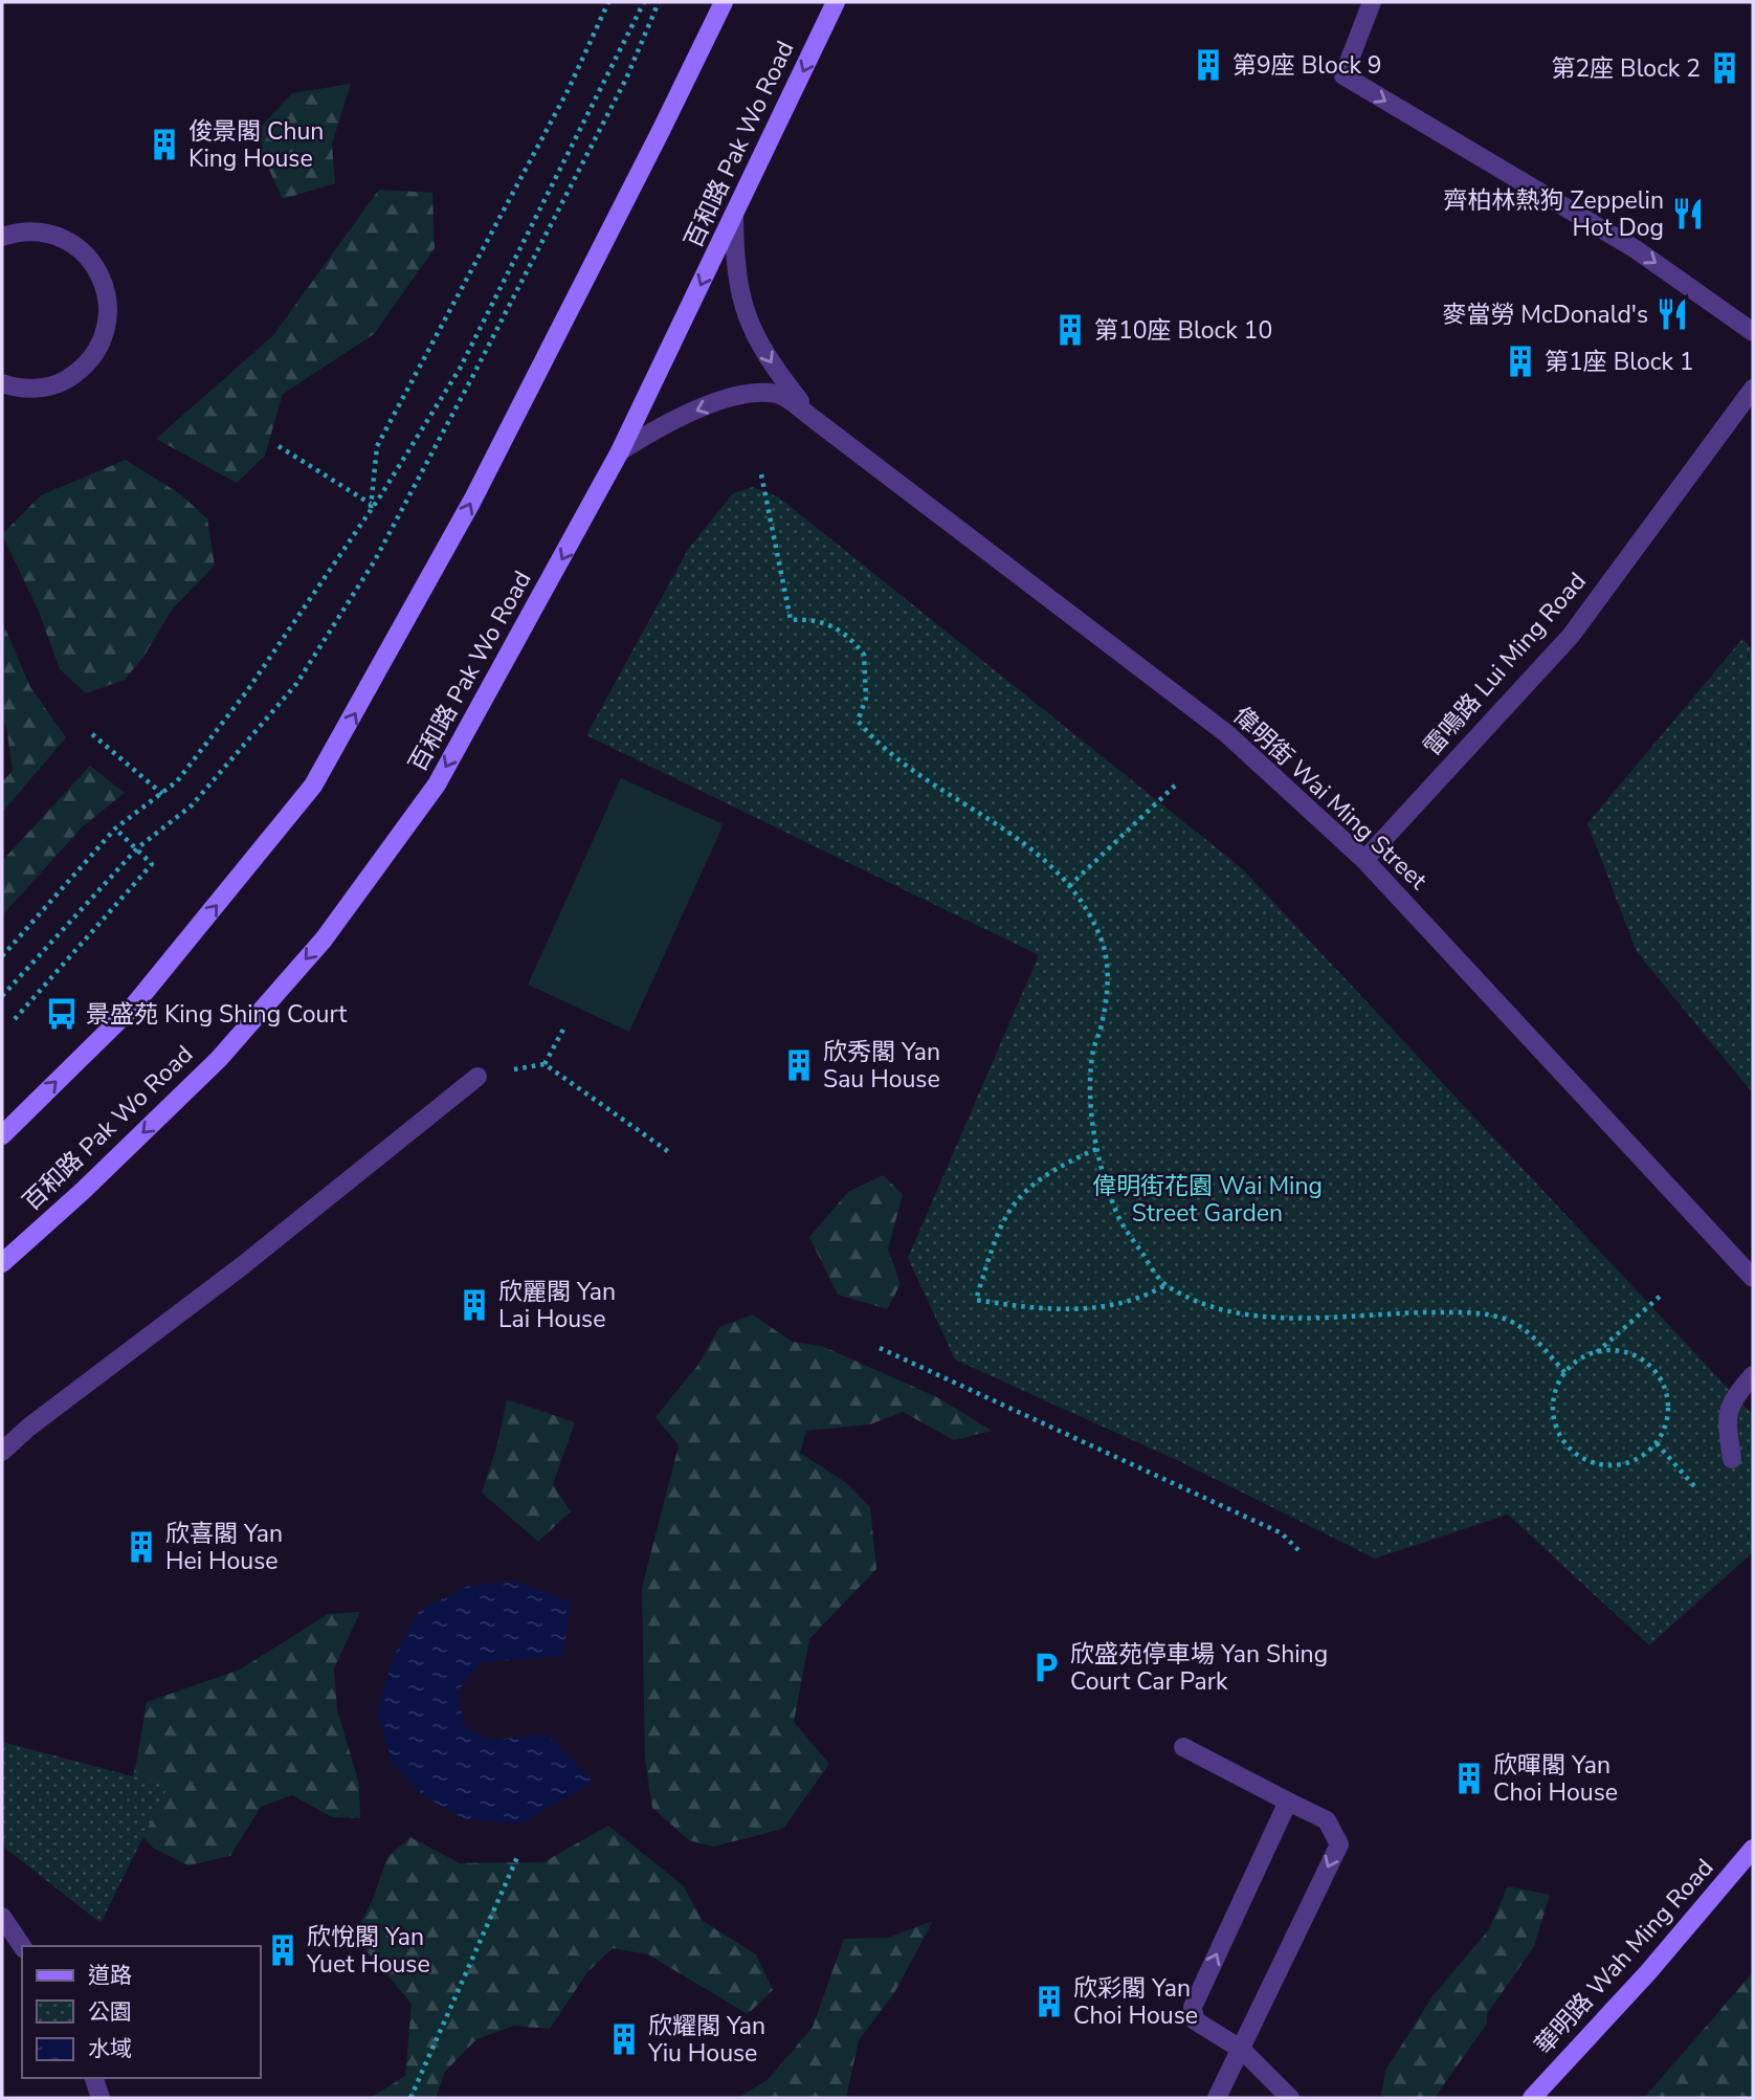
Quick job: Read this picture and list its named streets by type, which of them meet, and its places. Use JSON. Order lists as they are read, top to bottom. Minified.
{"streets":{"main road":["百和路 Pak Wo Road","華明路 Wah Ming Road"],"street":["雷鳴路 Lui Ming Road","偉明街 Wai Ming Street"]},"crossings":[["百和路 Pak Wo Road","偉明街 Wai Ming Street"],["雷鳴路 Lui Ming Road","偉明街 Wai Ming Street"]],"parks":["偉明街花園 Wai Ming Street Garden"],"places":{"building":["第9座 Block 9","第2座 Block 2","俊景閣 Chun King House","第10座 Block 10","第1座 Block 1","欣秀閣 Yan Sau House","欣麗閣 Yan Lai House","欣喜閣 Yan Hei House","欣暉閣 Yan Choi House","欣悅閣 Yan Yuet House","欣彩閣 Yan Choi House","欣耀閣 Yan Yiu House"],"restaurant":["齊柏林熱狗 Zeppelin Hot Dog","麥當勞 McDonald's"],"bus stop":["景盛苑 King Shing Court"],"parking":["欣盛苑停車場 Yan Shing Court Car Park"]},"legend":["道路","公園","水域"]}
